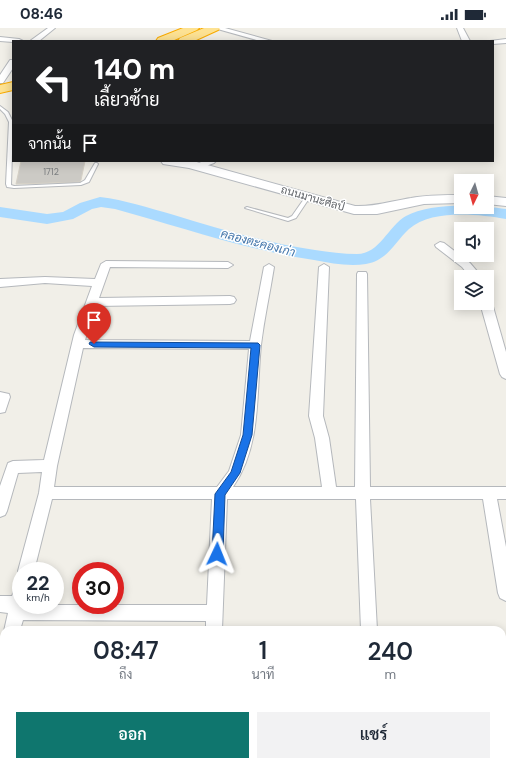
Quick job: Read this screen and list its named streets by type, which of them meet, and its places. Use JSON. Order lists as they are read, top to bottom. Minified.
{"streets":{"street":["ถนนมานะศิลป์"]},"water":["คลองตะคองเก่า"],"house_numbers":["1712"],"north":"bottom","page":{"status":"08:46","turn":["140 m","เลี้ยวซ้าย"],"then":"จากนั้น","speed":"22 km/h","limit":"30","eta":["08:47","ถึง","1","นาที","240","m"],"buttons":["ออก","แชร์"]}}
